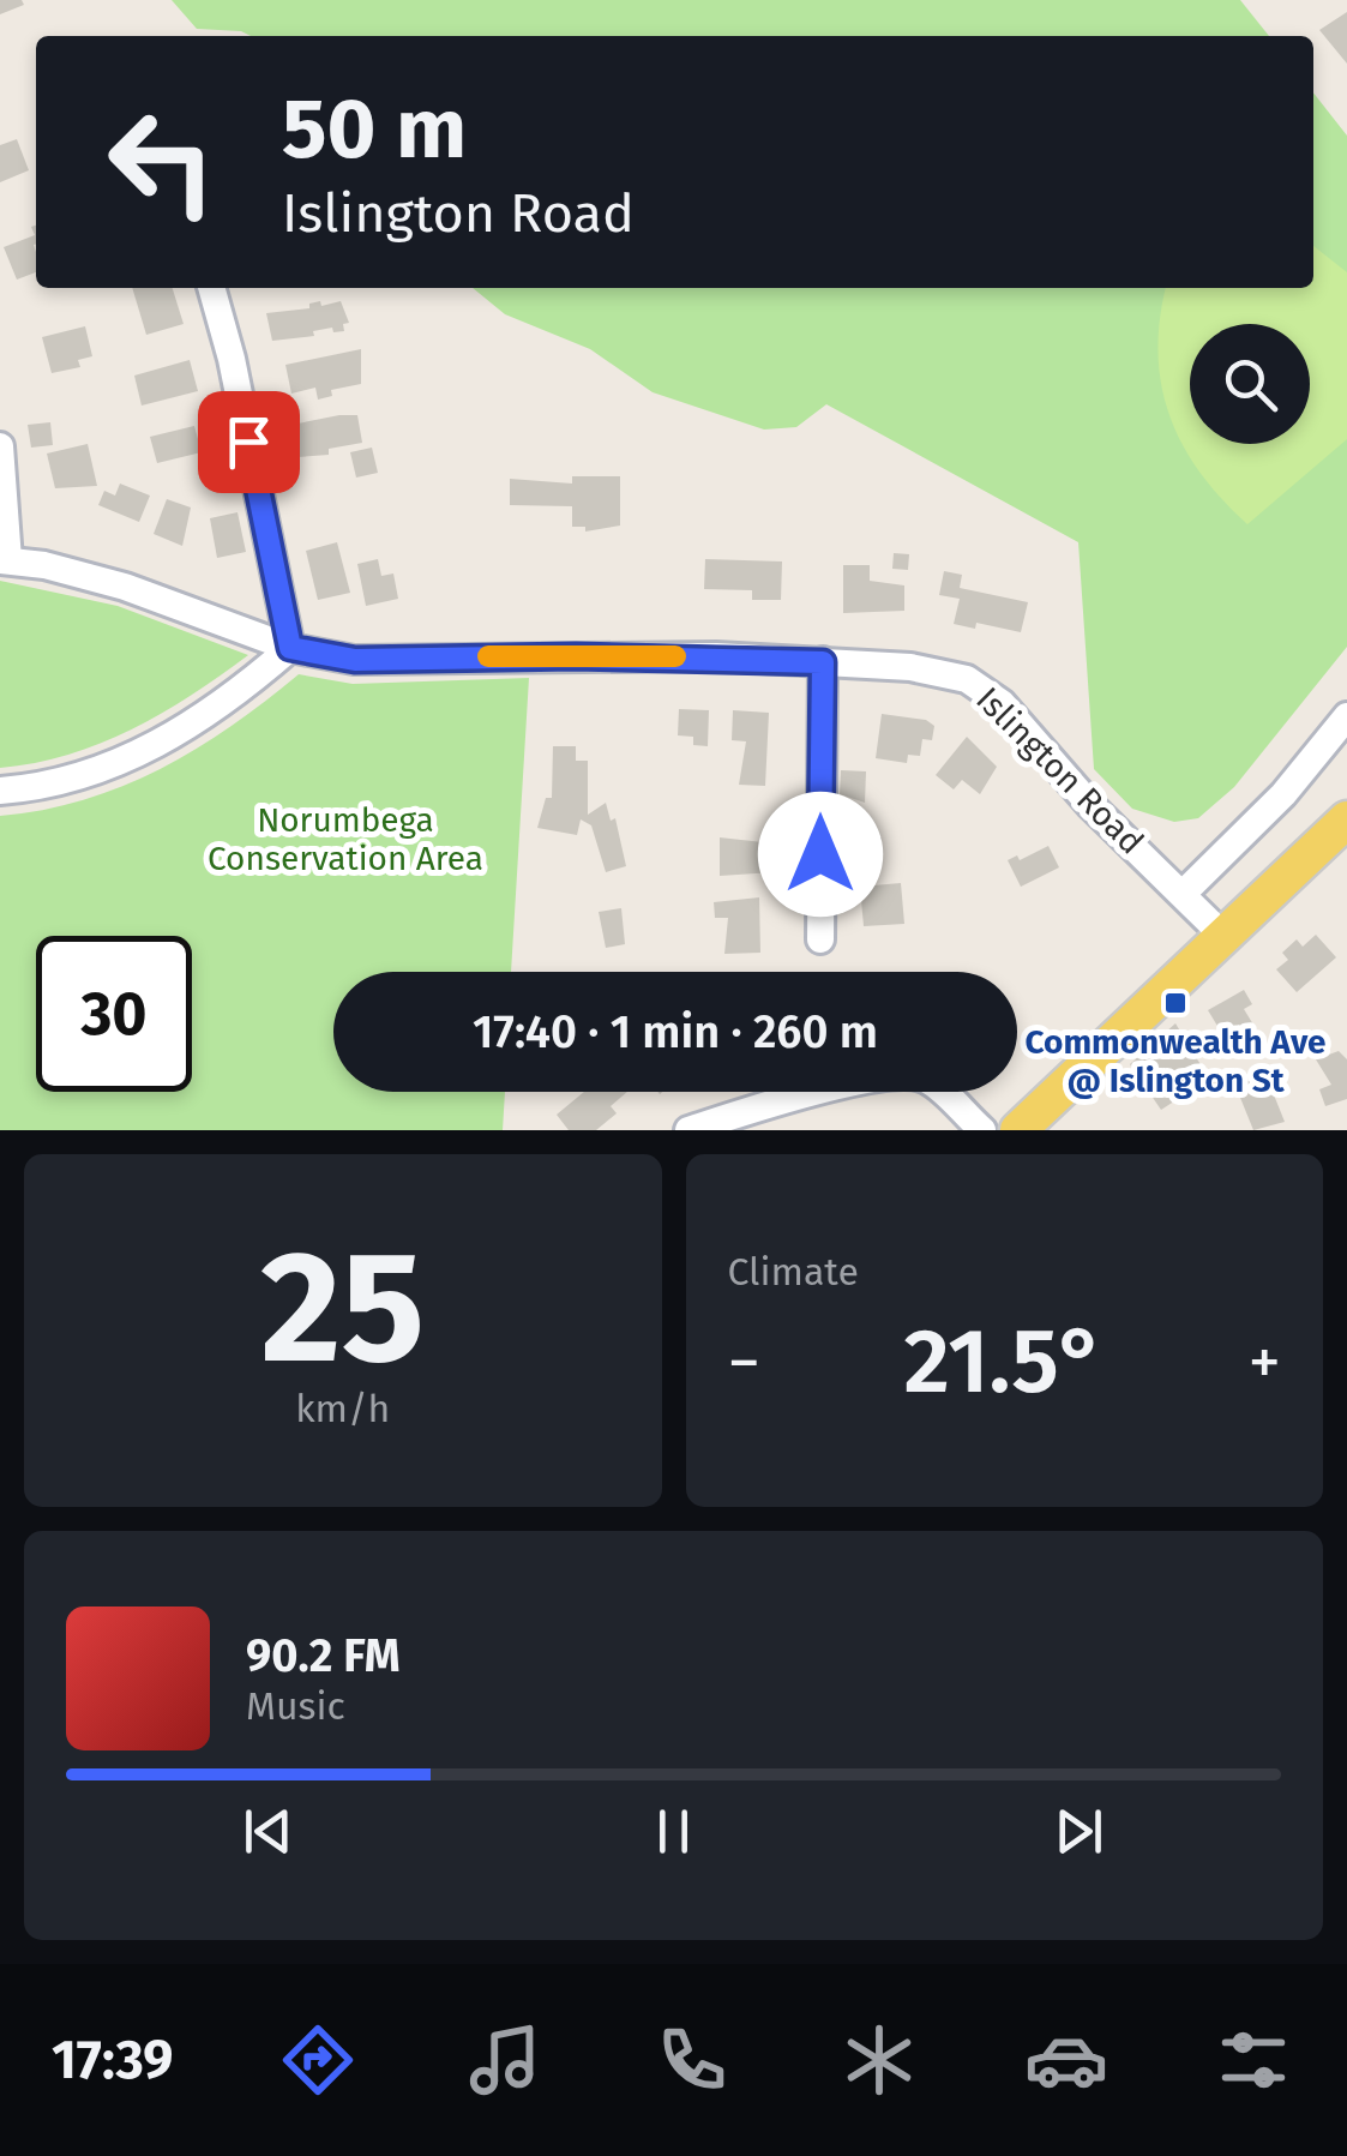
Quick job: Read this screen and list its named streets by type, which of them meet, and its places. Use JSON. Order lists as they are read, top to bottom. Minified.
{"streets":{"street":["Islington Road"]},"parks":["Norumbega Conservation Area"],"places":{"transit":["Commonwealth Ave @ Islington St"]},"page":{"turn":["50 m","Islington Road"],"limit":"30","trip":"17:40 · 1 min · 260 m","tile":[["25","km/h"],"Climate"],"heat":["−","21.5°","+"],"song":["90.2 FM","Music"],"tabs":"17:39"}}
